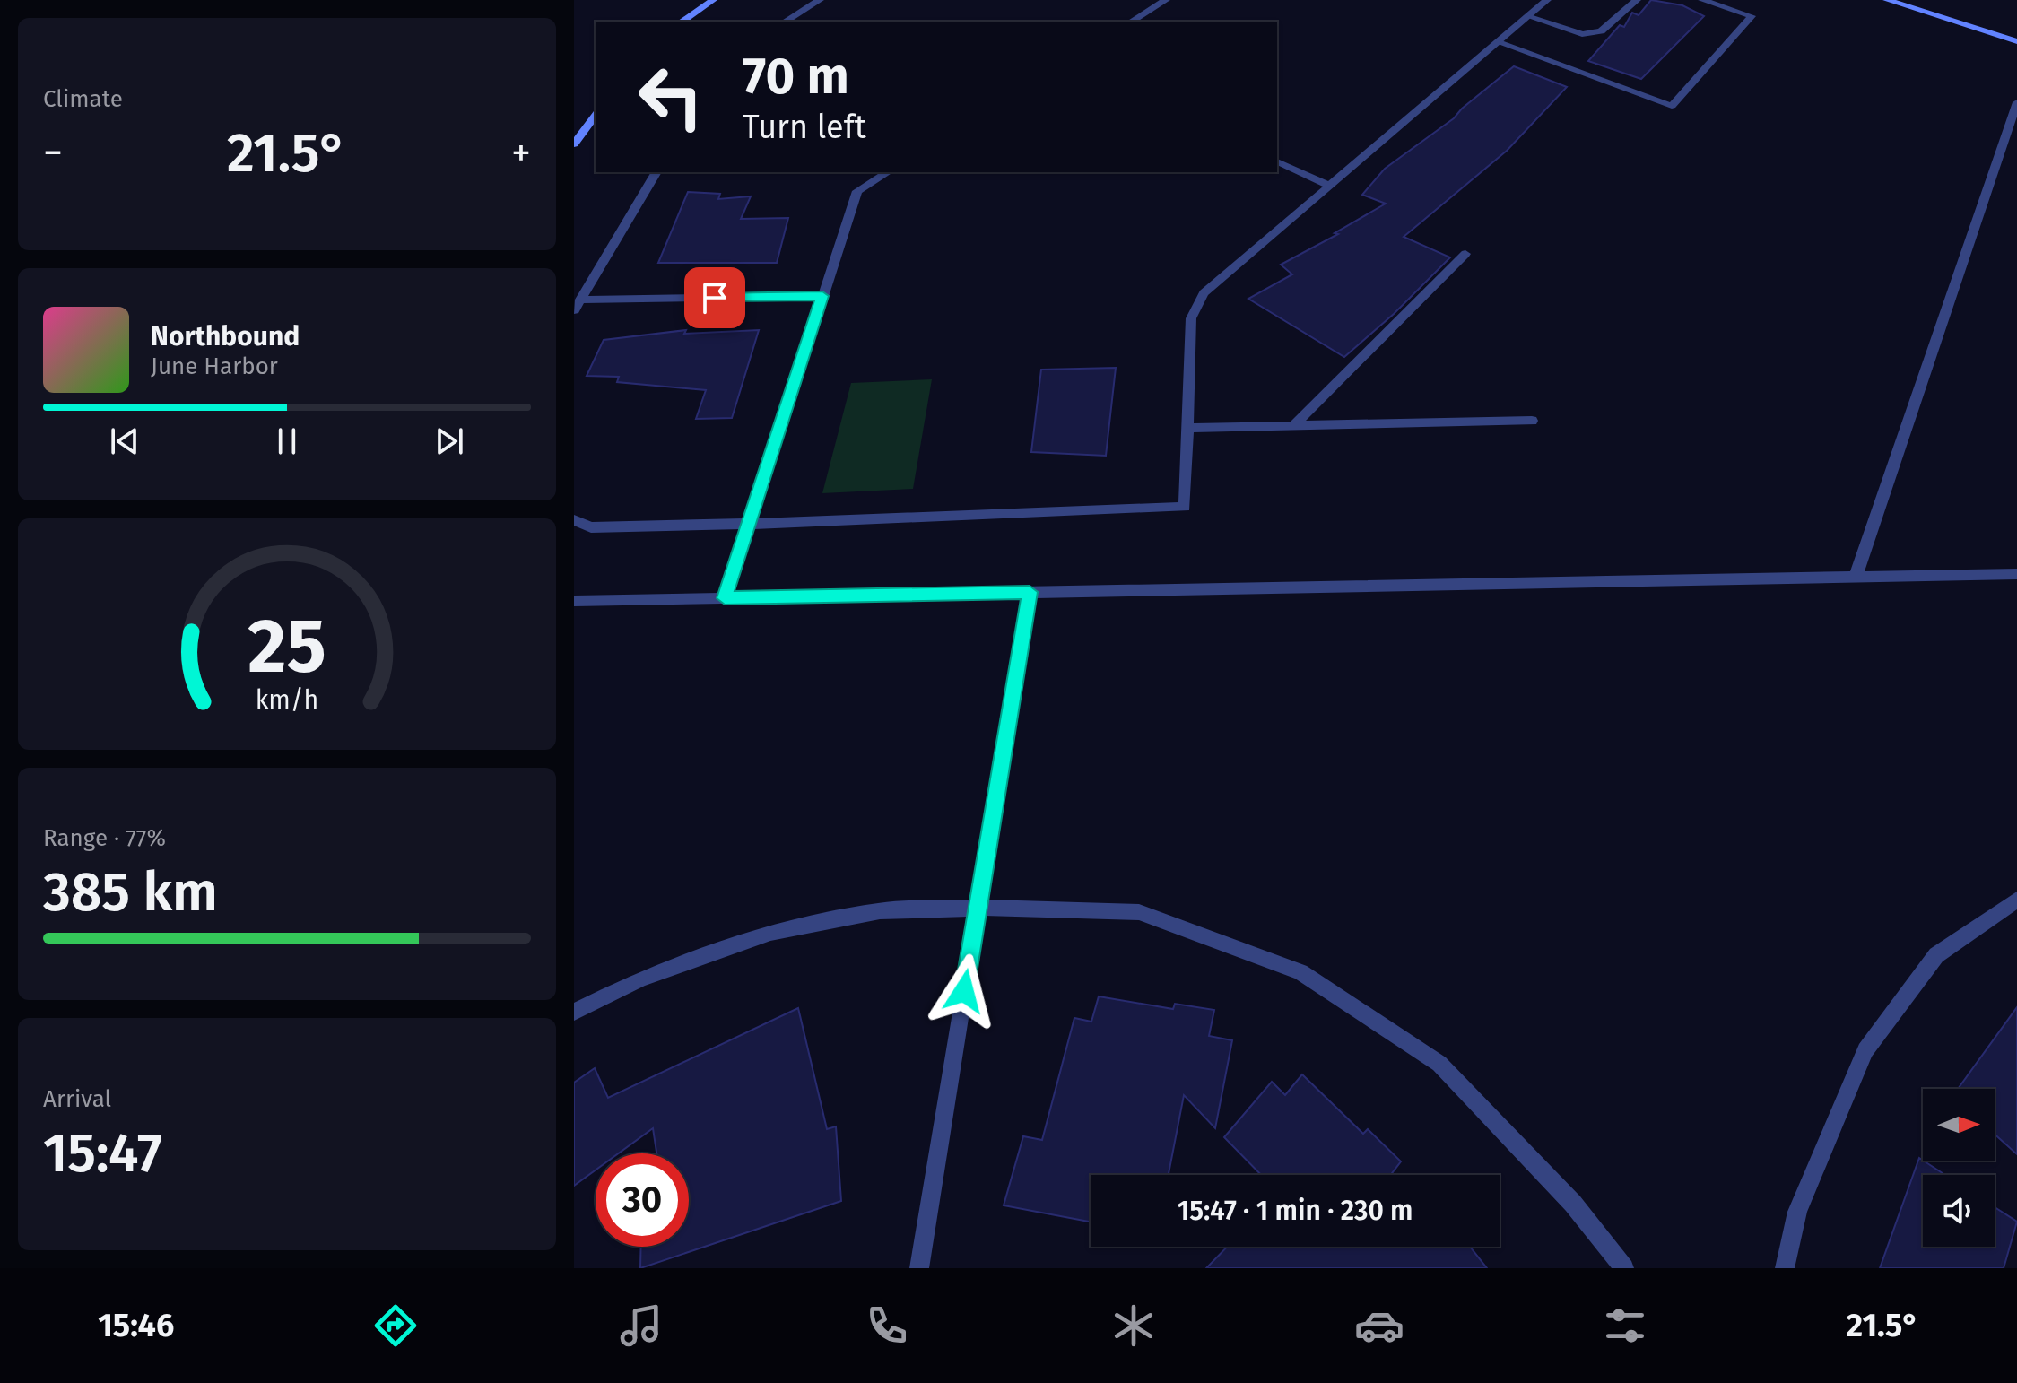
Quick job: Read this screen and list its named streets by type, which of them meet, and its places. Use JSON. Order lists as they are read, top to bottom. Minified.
{"north":"right","page":{"tile":["Climate",["Range · 77%","385 km"],["Arrival","15:47"]],"turn":["70 m","Turn left"],"heat":["−","21.5°","+"],"song":["Northbound","June Harbor"],"limit":"30","trip":"15:47 · 1 min · 230 m","tabs":["15:46","21.5°"],"gauge":["25","km/h"]}}
